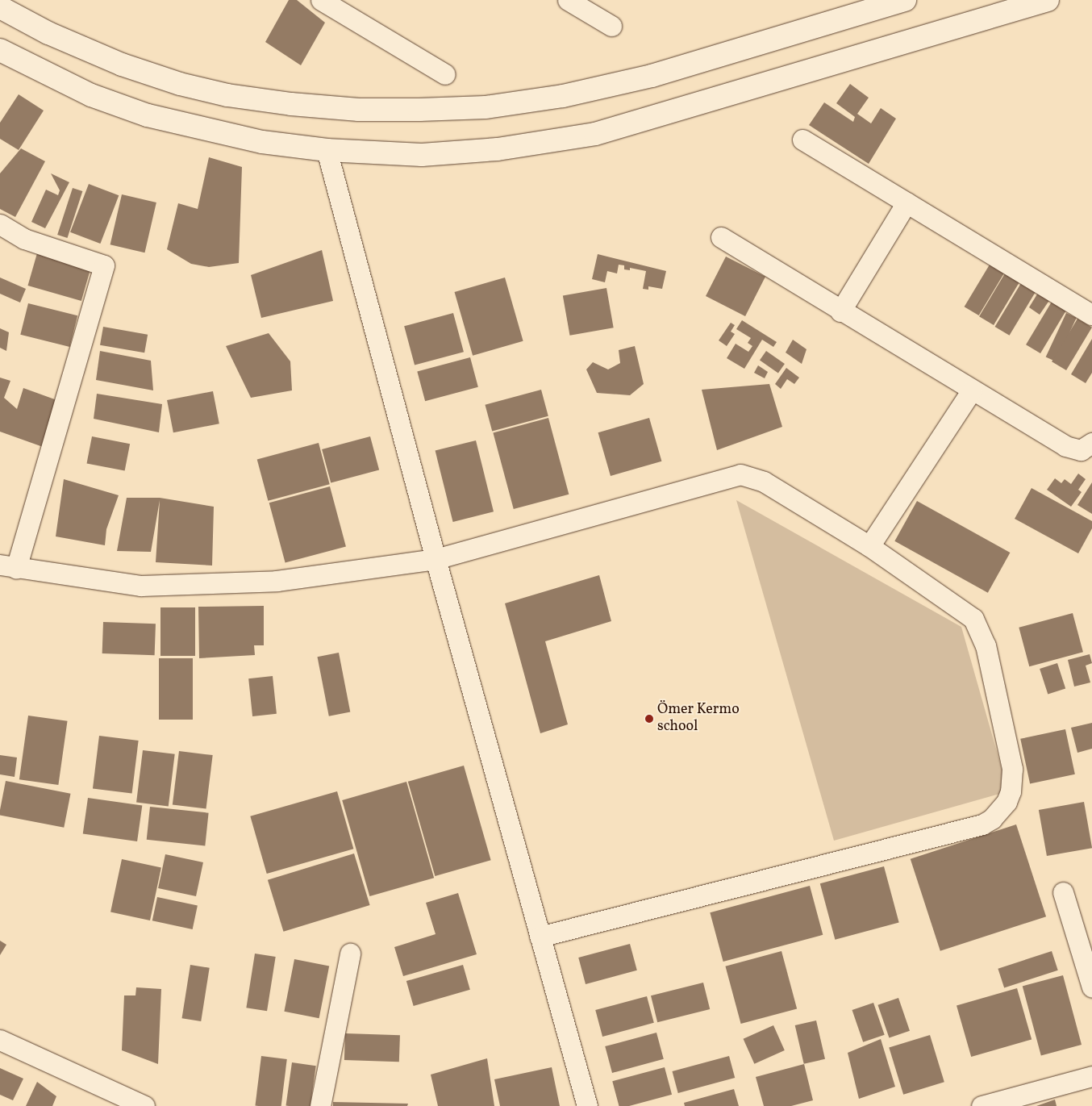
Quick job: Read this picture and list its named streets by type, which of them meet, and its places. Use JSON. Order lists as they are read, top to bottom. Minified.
{"places":["Ömer Kermo school"]}
